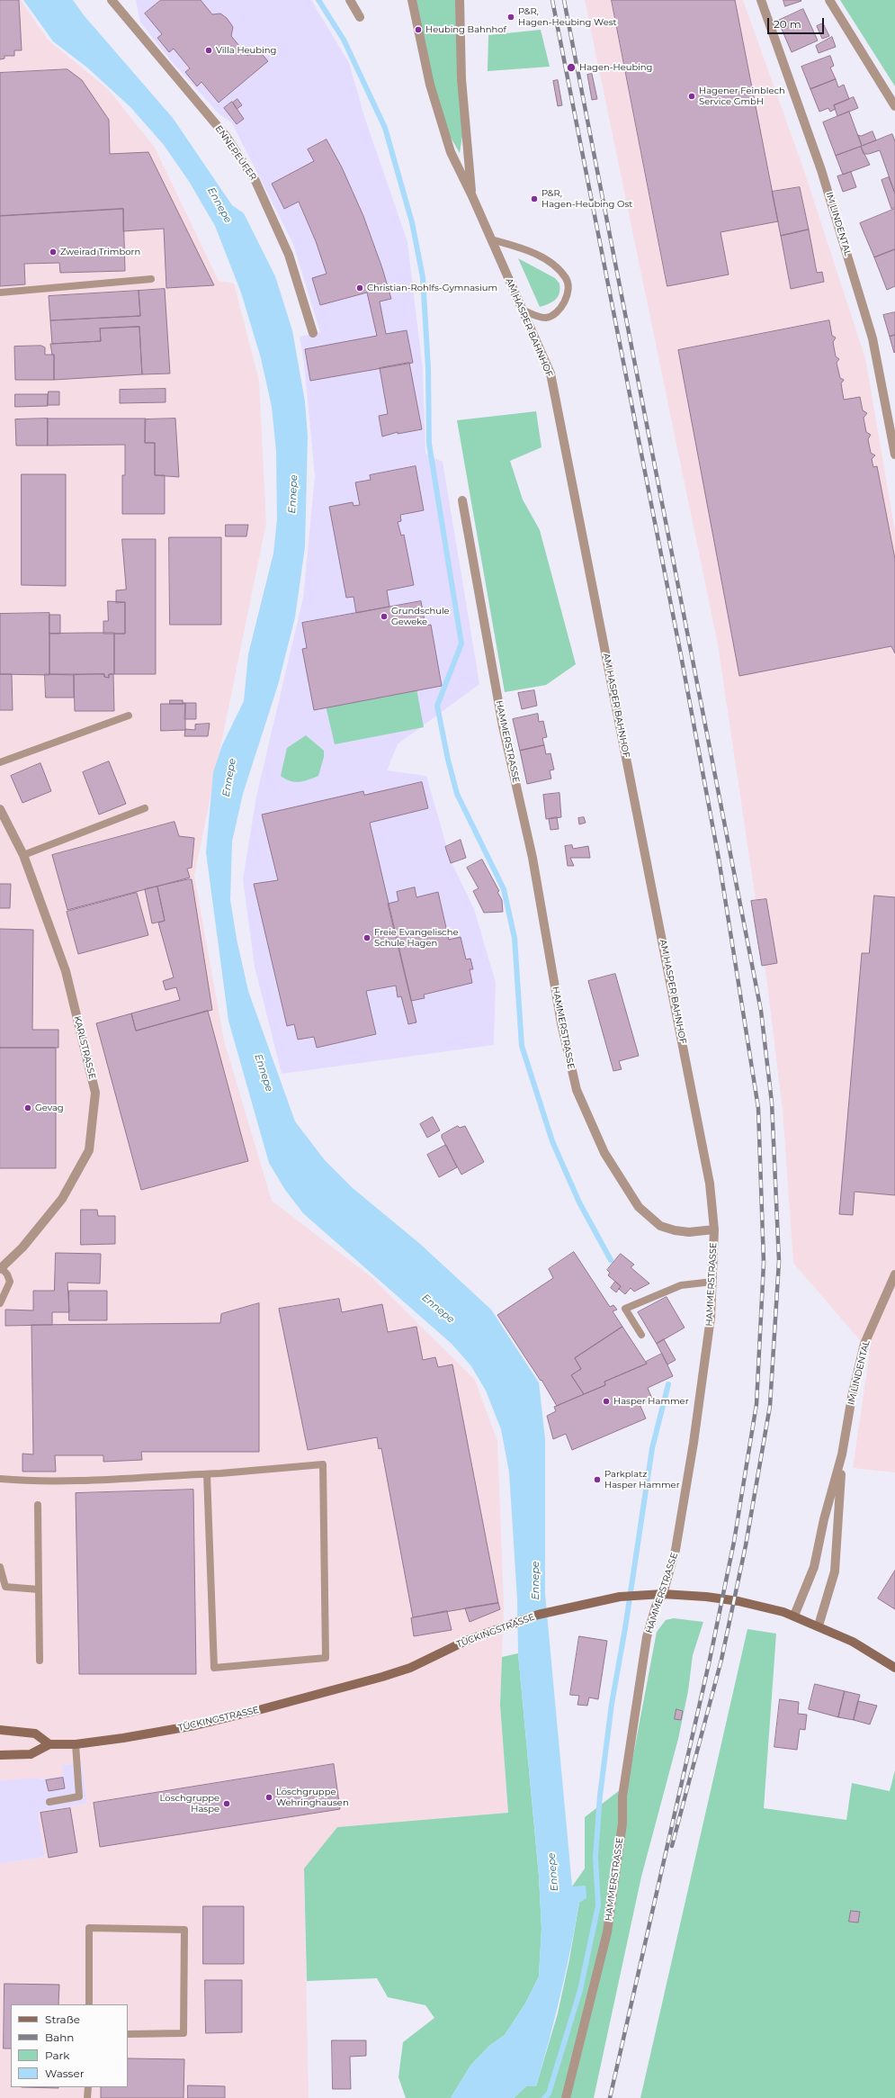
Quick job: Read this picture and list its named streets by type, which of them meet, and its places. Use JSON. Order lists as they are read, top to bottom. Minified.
{"streets":{"street":["ENNEPEUFER","IM LINDENTAL","AM HASPER BAHNHOF","HAMMERSTRASSE","KARLSTRASSE","TÜCKINGSTRASSE"]},"crossings":[["IM LINDENTAL","TÜCKINGSTRASSE"],["AM HASPER BAHNHOF","HAMMERSTRASSE"],["HAMMERSTRASSE","TÜCKINGSTRASSE"]],"water":["Ennepe"],"places":["P&R, Hagen-Heubing West","Heubing Bahnhof","Villa Heubing","Hagen-Heubing","Hagener Feinblech Service GmbH","P&R, Hagen-Heubing Ost","Zweirad Trimborn","Christian-Rohlfs-Gymnasium","Grundschule Geweke","Freie Evangelische Schule Hagen","Gevag","Hasper Hammer","Parkplatz Hasper Hammer","Löschgruppe Wehringhausen","Löschgruppe Haspe"],"legend":["Straße","Bahn","Park","Wasser"],"scale_bar":"20 m"}
